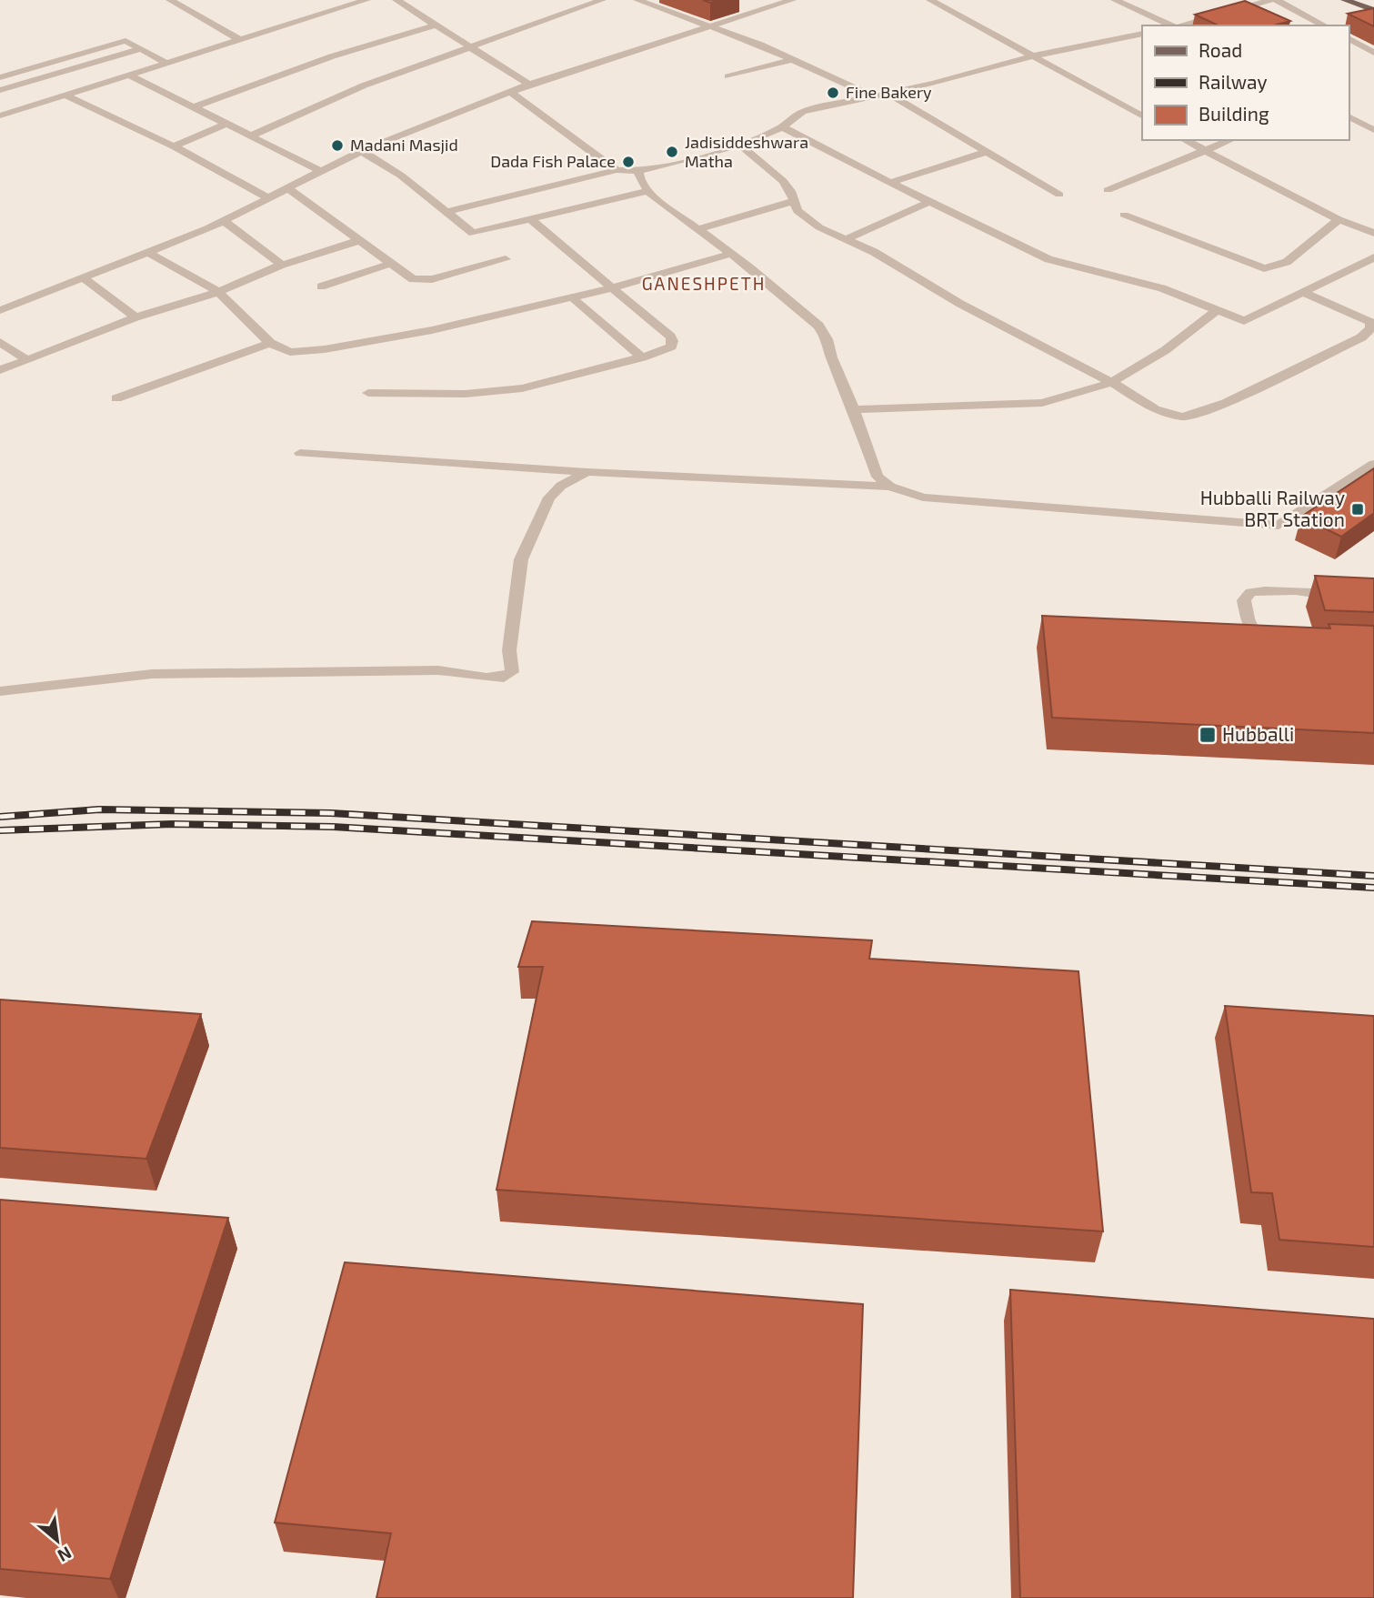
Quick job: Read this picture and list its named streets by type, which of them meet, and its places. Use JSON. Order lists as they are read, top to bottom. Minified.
{"districts":["GANESHPETH"],"places":{"other":["Fine Bakery","Madani Masjid","Jadisiddeshwara Matha","Dada Fish Palace"],"transit":["Hubballi Railway BRT Station","Hubballi"]},"legend":["Road","Railway","Building"],"north":"bottom right"}
